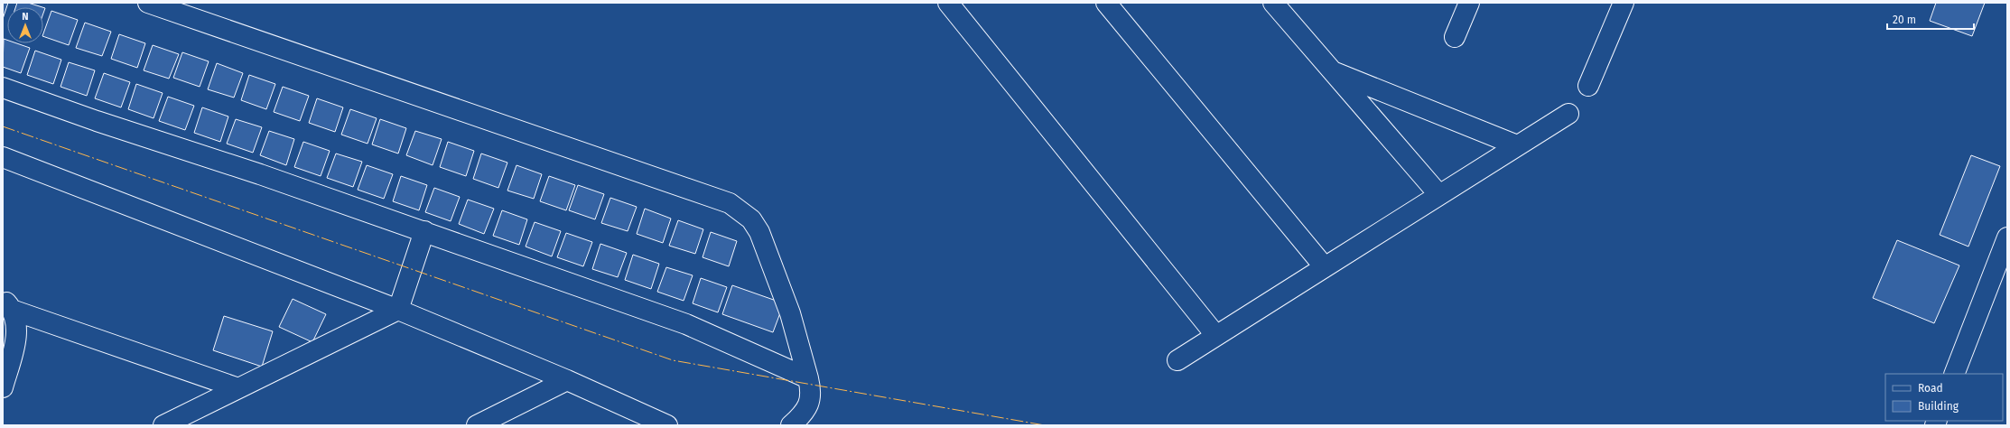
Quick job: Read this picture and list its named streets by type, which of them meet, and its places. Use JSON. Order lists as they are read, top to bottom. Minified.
{"legend":["Road","Building"],"scale_bar":"20 m","north":"top"}
